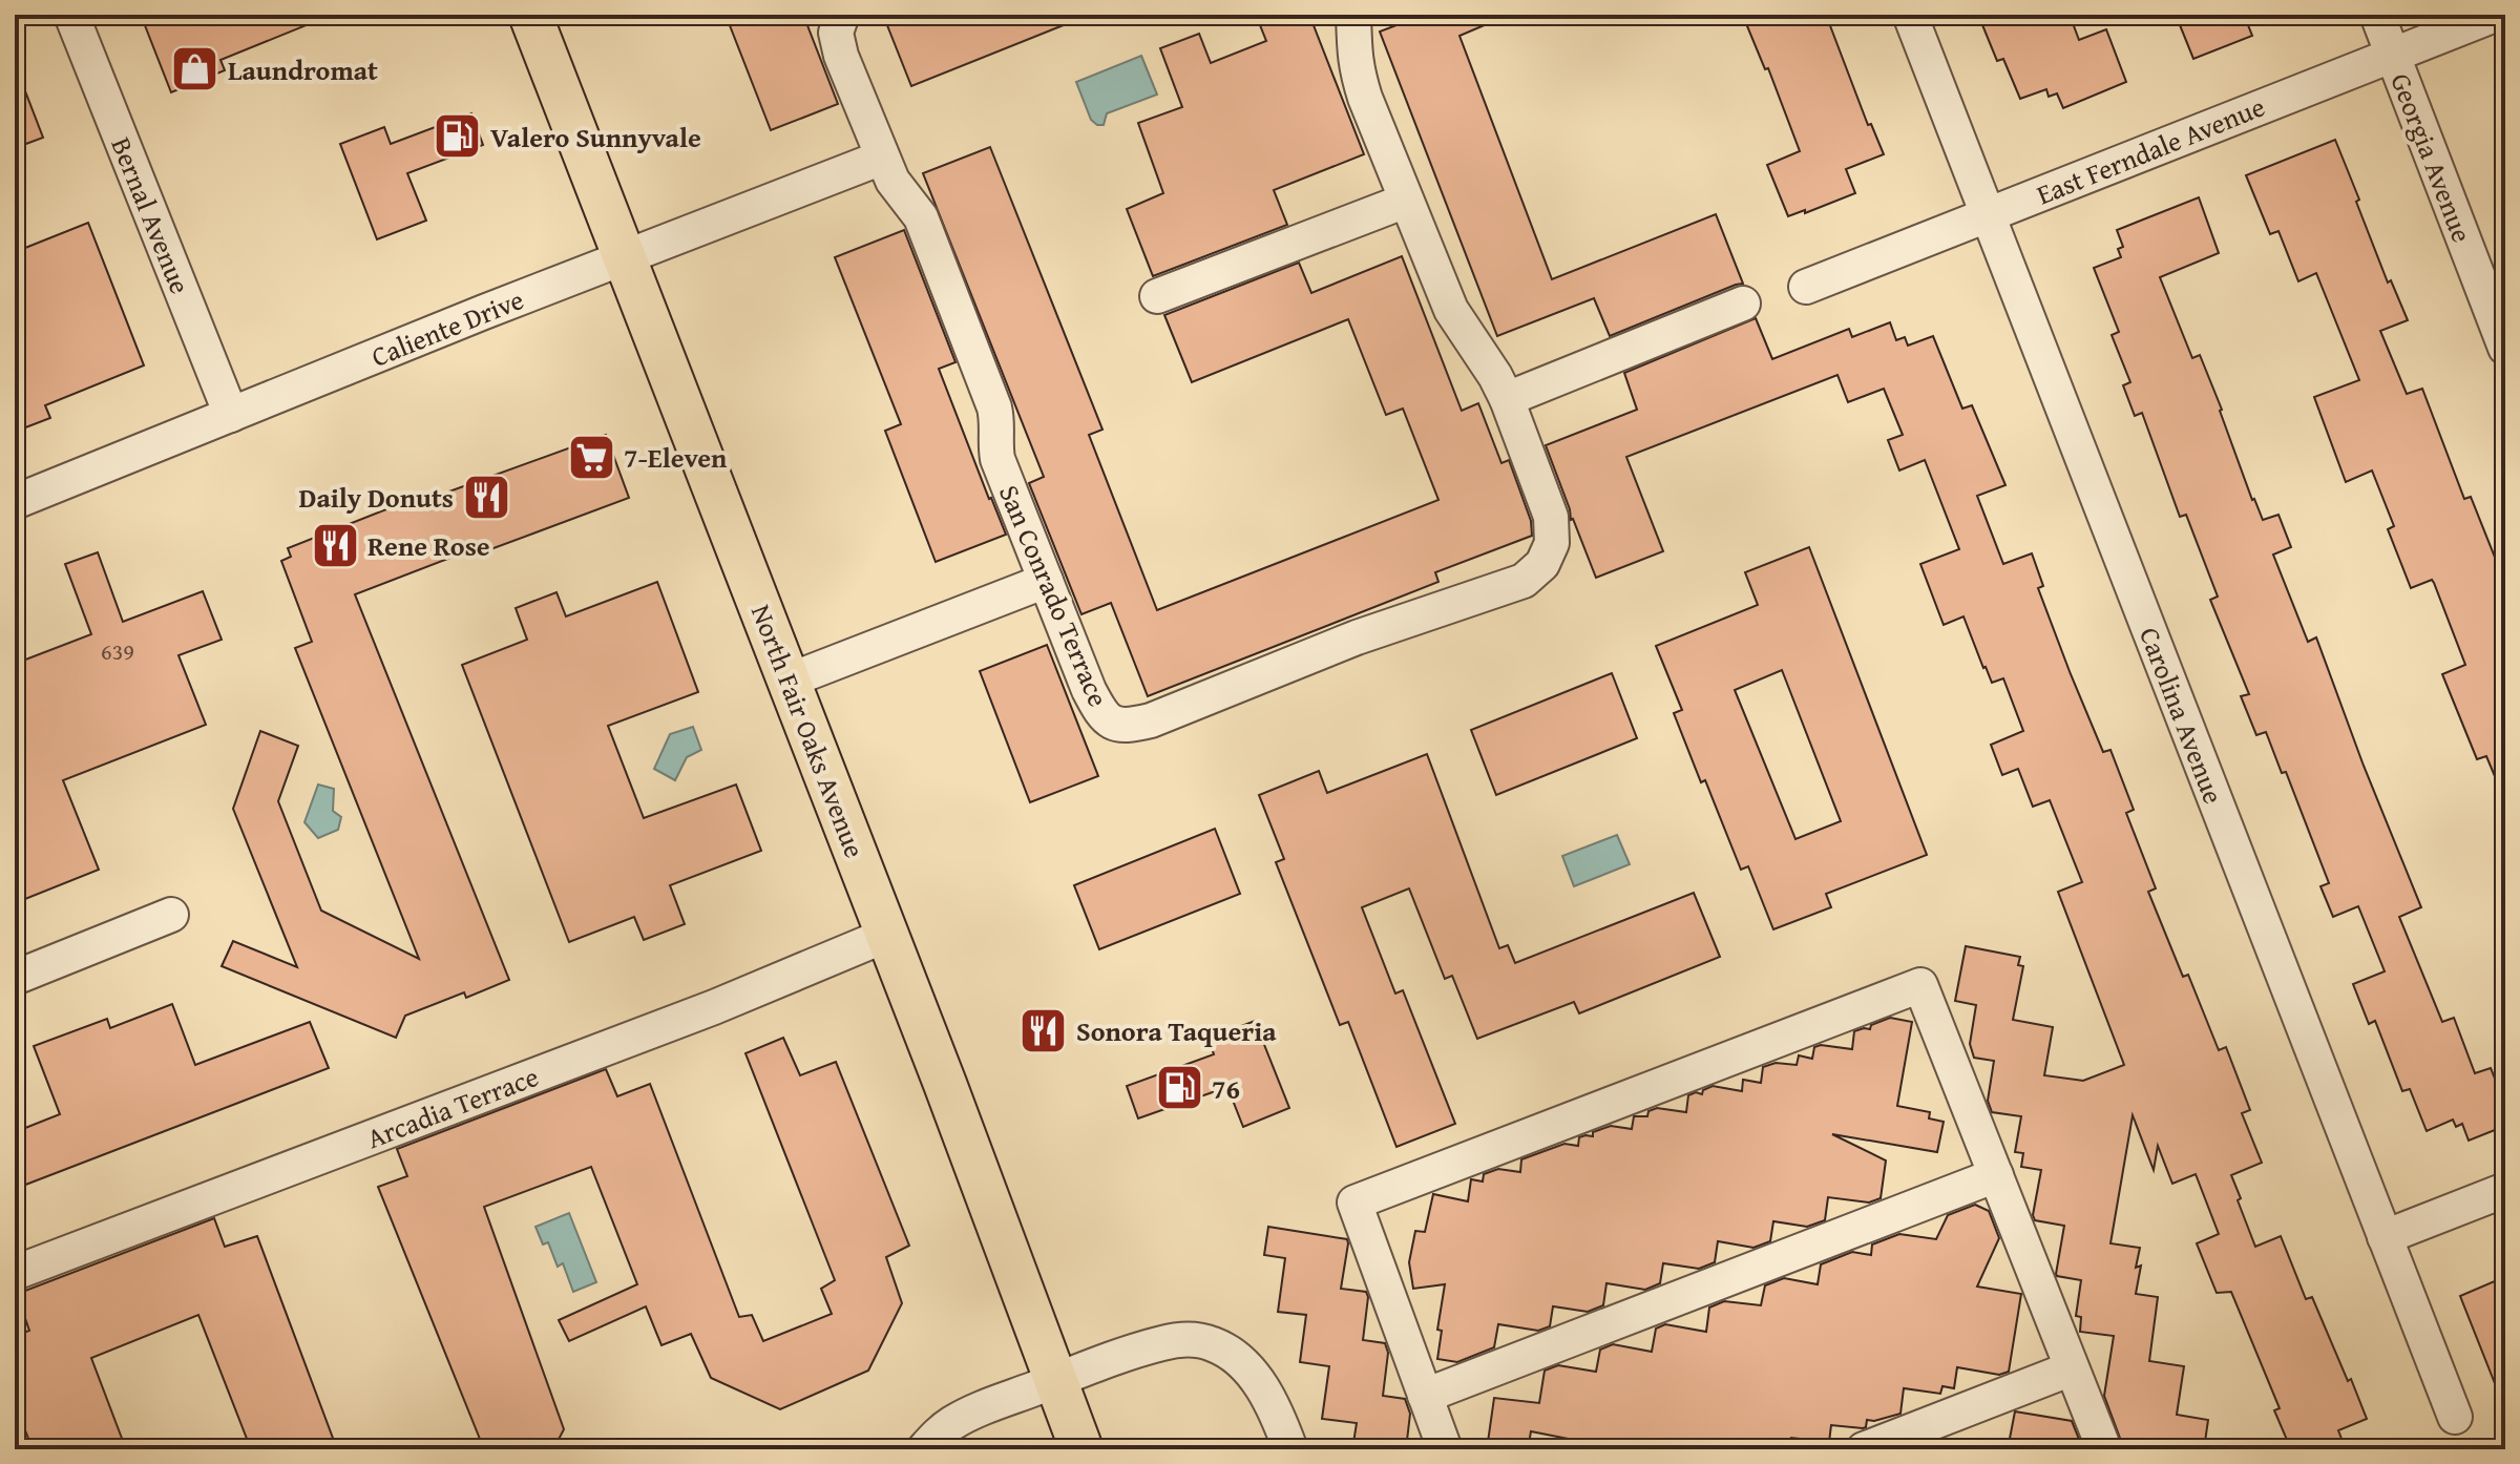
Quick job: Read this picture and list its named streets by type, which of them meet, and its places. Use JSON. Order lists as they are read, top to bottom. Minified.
{"streets":{"main road":["North Fair Oaks Avenue"],"street":["East Ferndale Avenue","Georgia Avenue","Bernal Avenue","Caliente Drive","San Conrado Terrace","Carolina Avenue","Arcadia Terrace"]},"crossings":[["East Ferndale Avenue","Georgia Avenue"],["East Ferndale Avenue","Carolina Avenue"],["Bernal Avenue","Caliente Drive"],["Caliente Drive","San Conrado Terrace"],["Caliente Drive","North Fair Oaks Avenue"],["North Fair Oaks Avenue","Arcadia Terrace"]],"places":{"shop":["Laundromat"],"fuel station":["Valero Sunnyvale","76"],"supermarket":["7-Eleven"],"restaurant":["Daily Donuts","Rene Rose","Sonora Taqueria"]},"house_numbers":["639"]}
